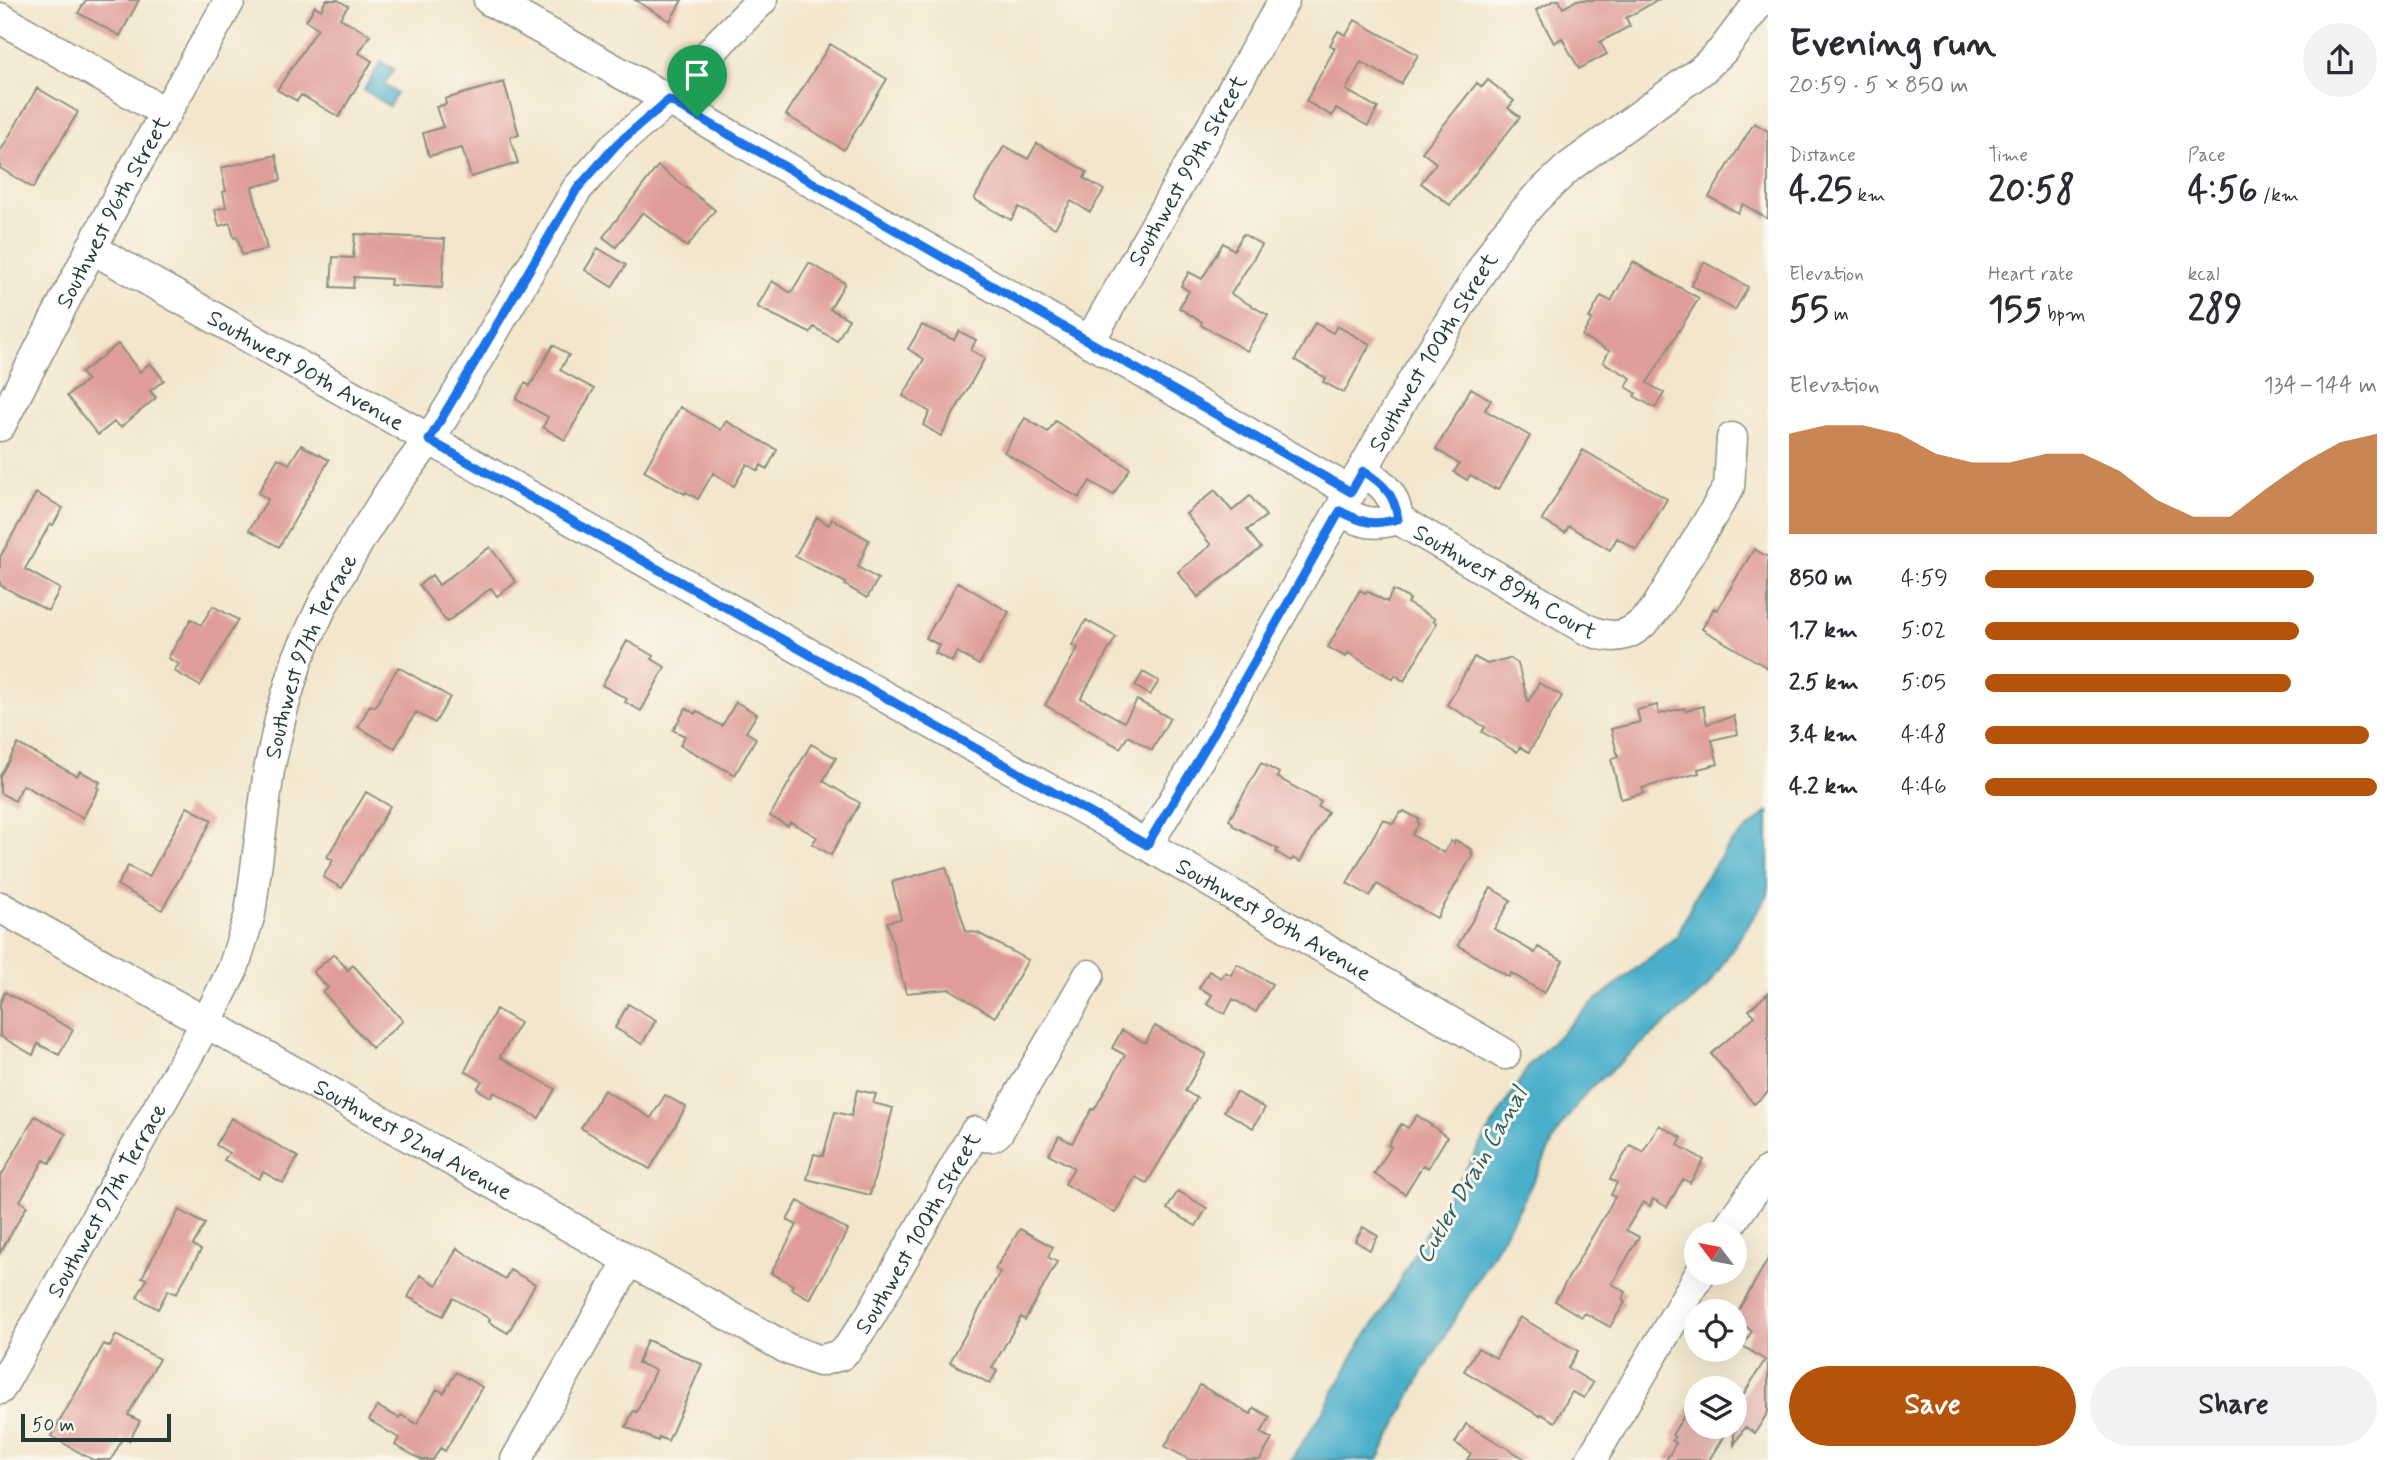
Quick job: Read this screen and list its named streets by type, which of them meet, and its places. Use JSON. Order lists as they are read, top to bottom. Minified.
{"streets":{"street":["Southwest 99th Street","Southwest 96th Street","Southwest 100th Street","Southwest 90th Avenue","Southwest 89th Court","Southwest 97th Terrace","Southwest 92nd Avenue"]},"crossings":[["Southwest 96th Street","Southwest 90th Avenue"],["Southwest 100th Street","Southwest 90th Avenue"],["Southwest 100th Street","Southwest 92nd Avenue"],["Southwest 90th Avenue","Southwest 97th Terrace"],["Southwest 97th Terrace","Southwest 92nd Avenue"]],"water":["Cutler Drain Canal"],"scale_bar":"50 m","north":"top left","page":{"heading":["Evening run","20:59 · 5 × 850 m"],"stats":[["Distance","4.25 km"],["Time","20:58"],["Pace","4:56 /km"],["Elevation","55 m"],["Heart rate","155 bpm"],["kcal","289"]],"chart":["Elevation","134–144 m"],"list":[{"name":"850 m","note":"4:59"},{"name":"1.7 km","note":"5:02"},{"name":"2.5 km","note":"5:05"},{"name":"3.4 km","note":"4:48"},{"name":"4.2 km","note":"4:46"}],"buttons":["Save","Share"],"scale":"50 m"}}
